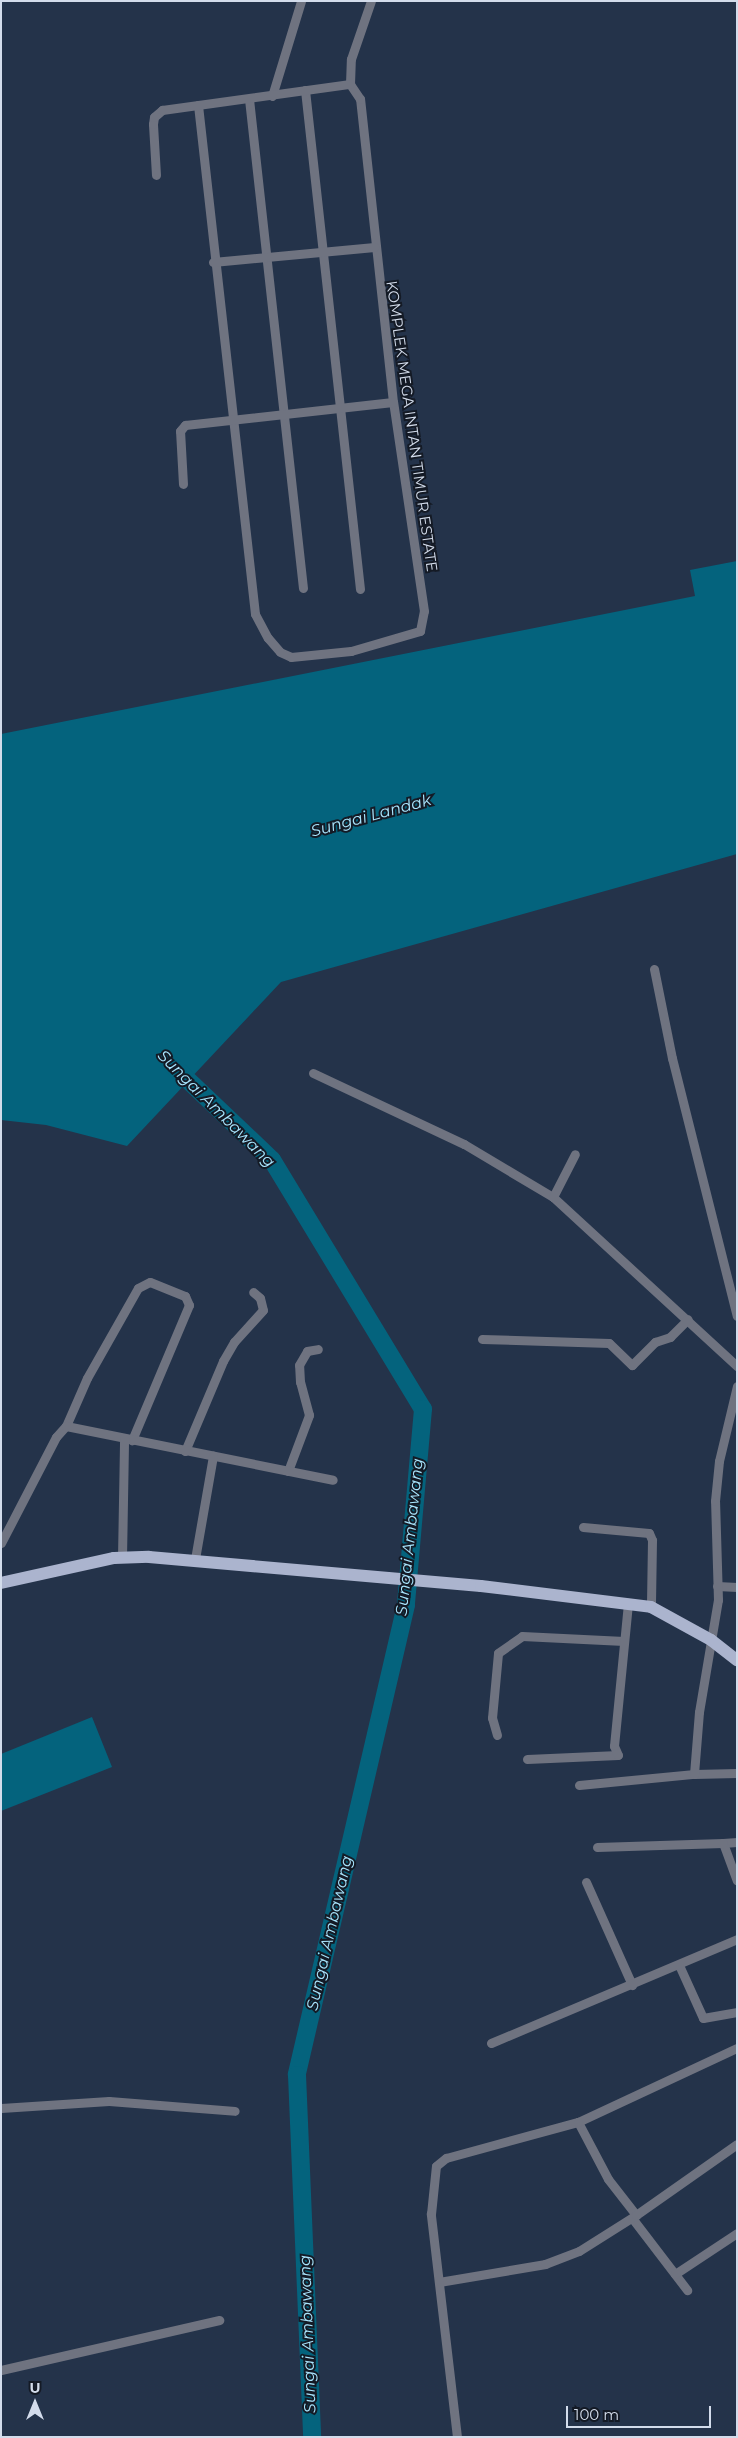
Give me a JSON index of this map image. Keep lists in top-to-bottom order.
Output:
{
  "streets": {
    "street": ["KOMPLEK MEGA INTAN TIMUR ESTATE"]
  },
  "water": ["Sungai Landak", "Sungai Ambawang"],
  "scale_bar": "100 m",
  "north": "top"
}
